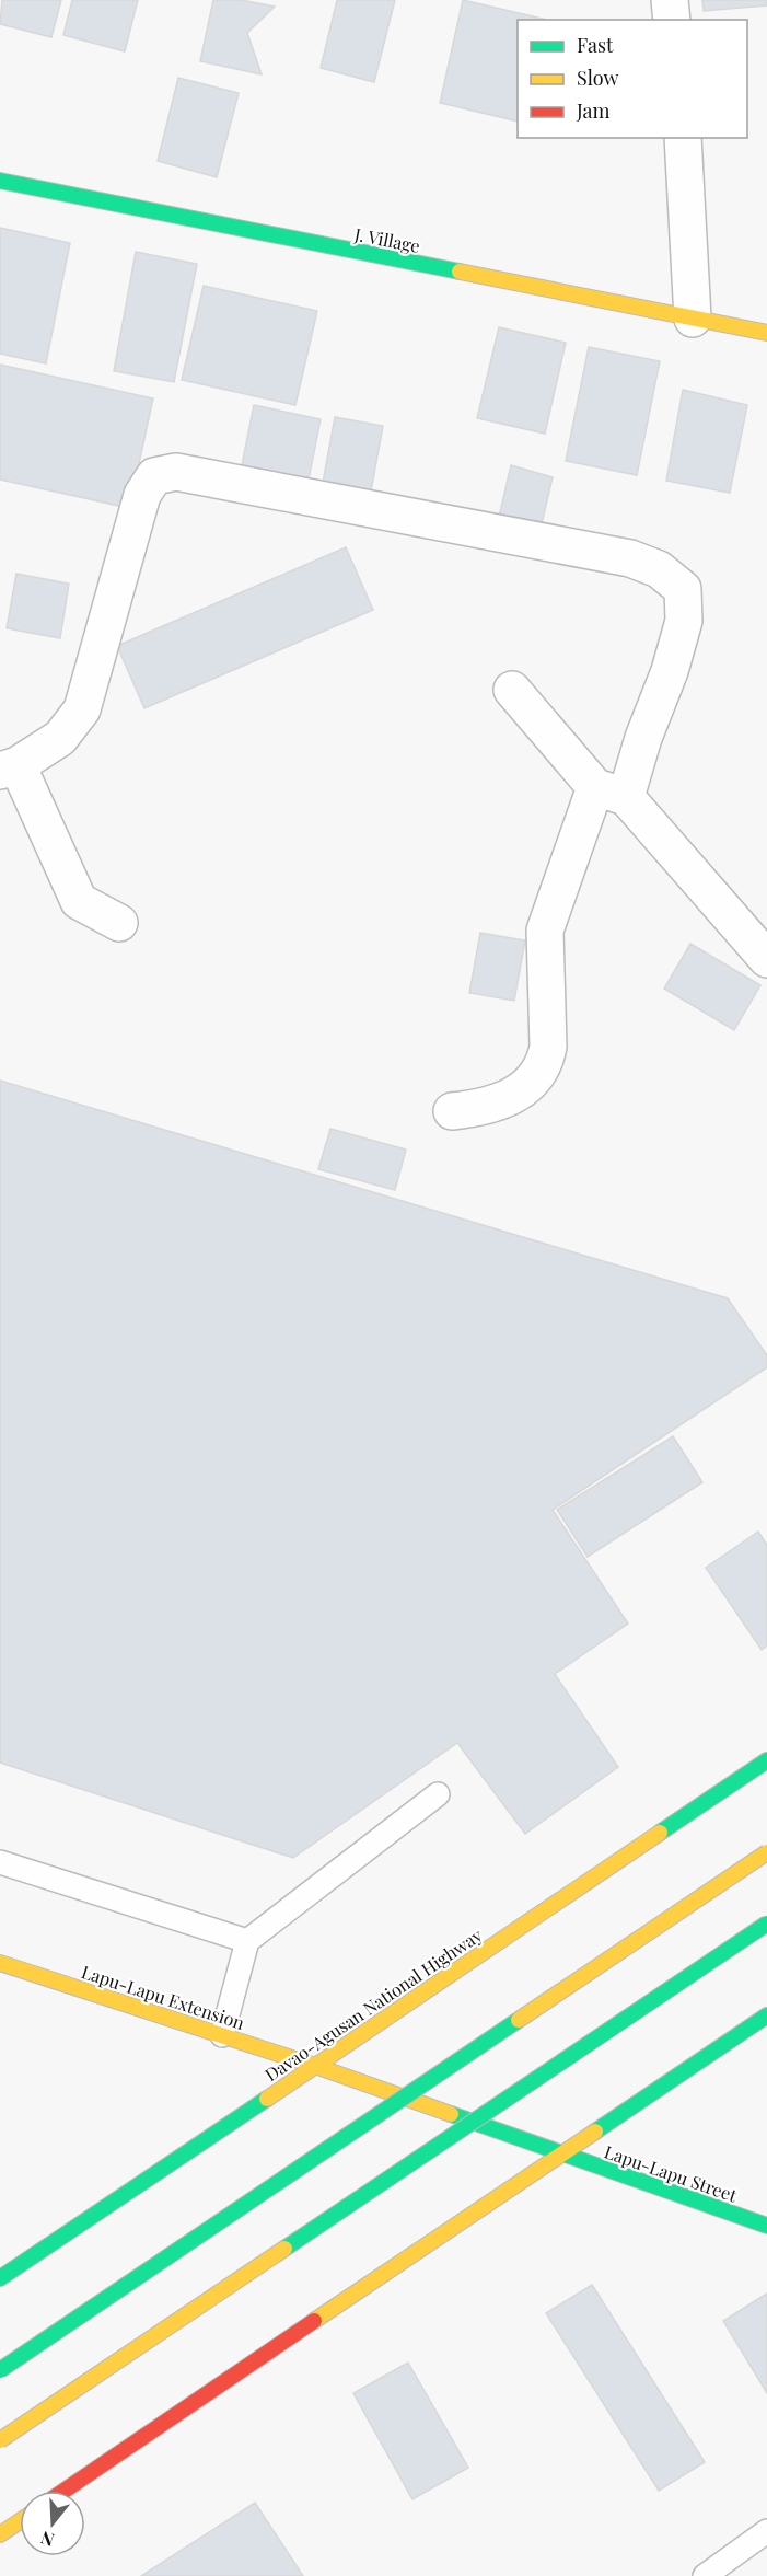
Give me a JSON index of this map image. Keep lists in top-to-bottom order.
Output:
{
  "streets": {
    "main road": [
      "J. Village",
      "Lapu-Lapu Extension",
      "Davao-Agusan National Highway",
      "Lapu-Lapu Street"
    ]
  },
  "crossings": [
    ["Lapu-Lapu Extension", "Davao-Agusan National Highway"],
    ["Lapu-Lapu Extension", "Lapu-Lapu Street"]
  ],
  "legend": ["Fast", "Slow", "Jam"],
  "north": "bottom"
}
